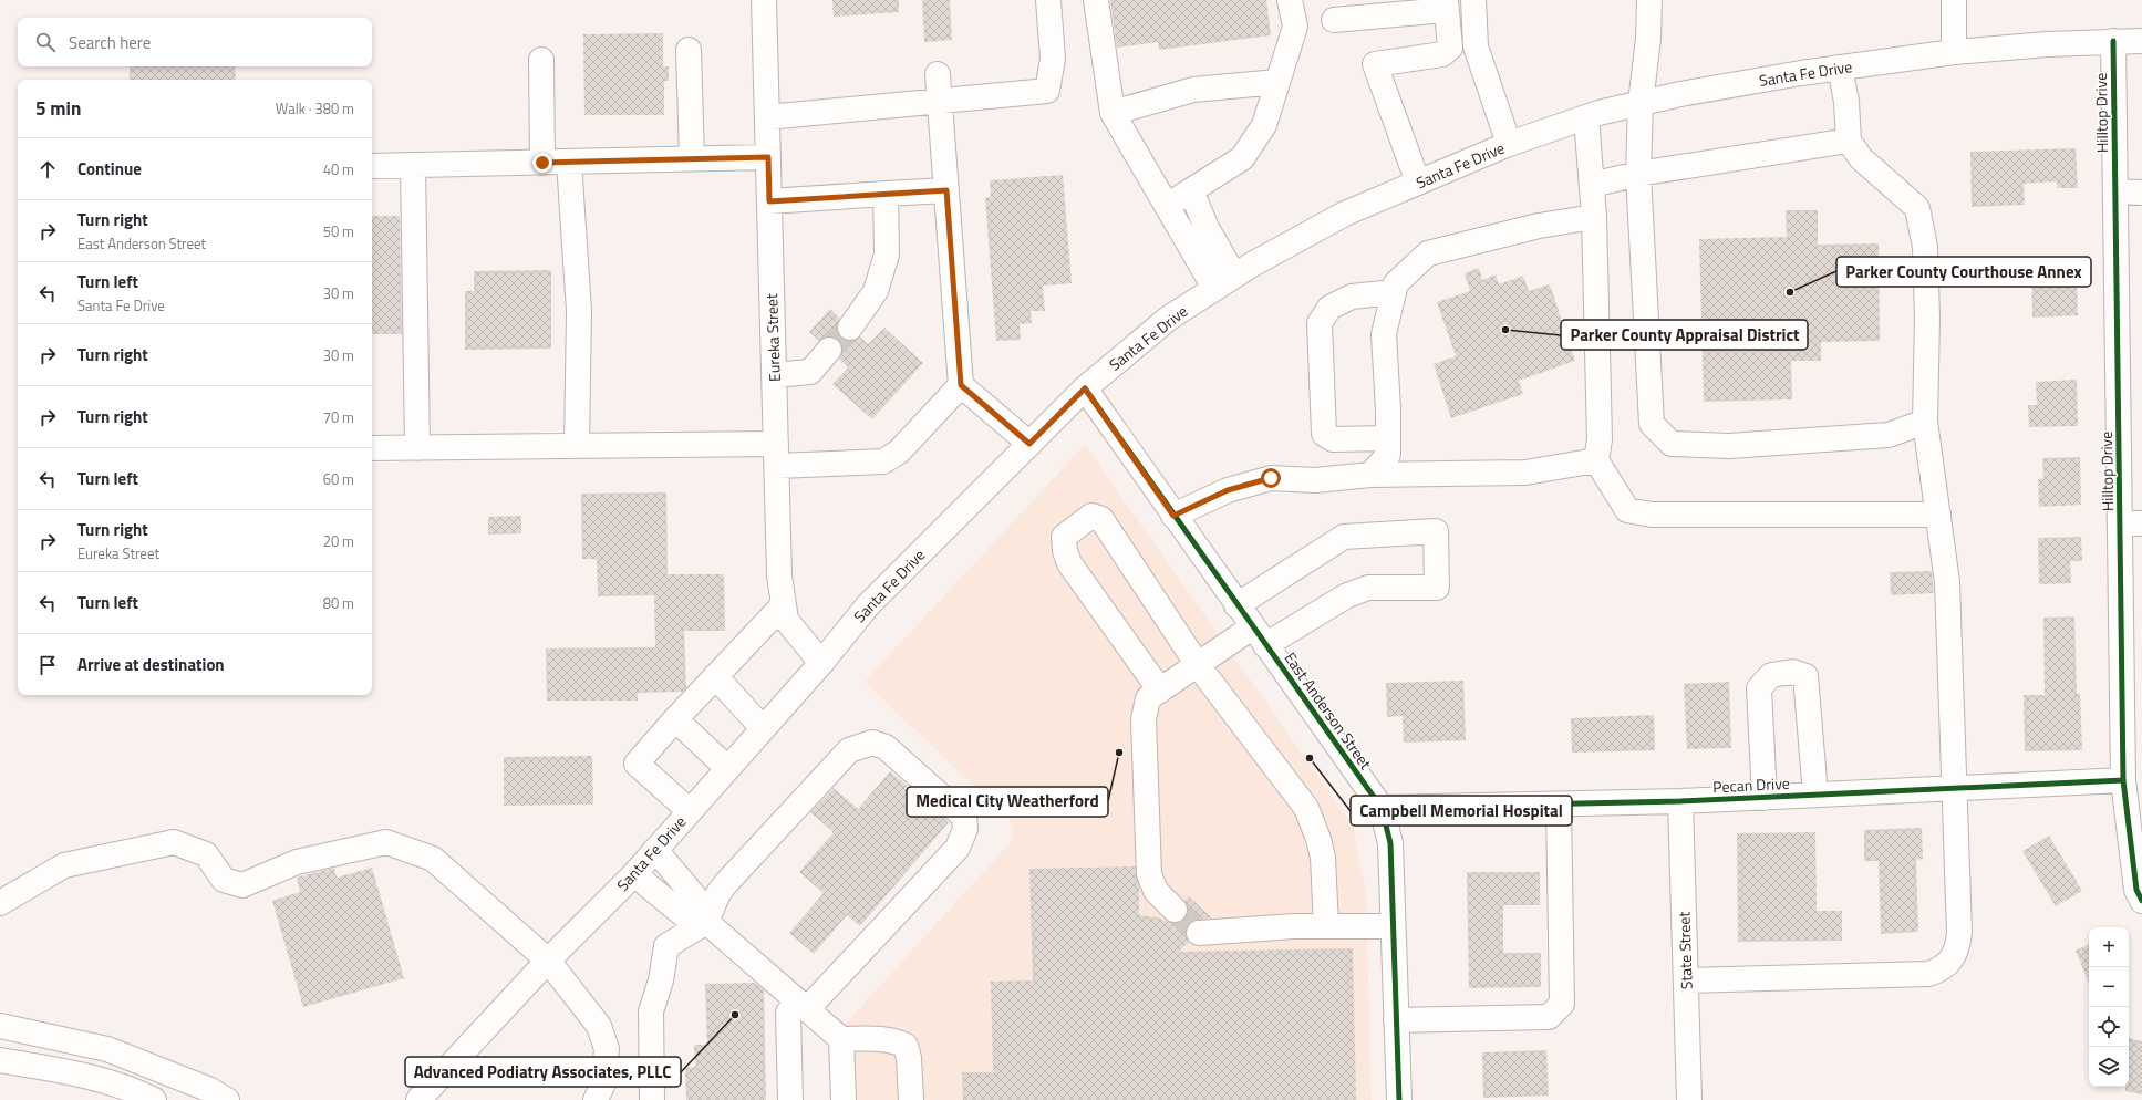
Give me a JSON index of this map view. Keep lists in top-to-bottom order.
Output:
{
  "streets": {
    "street": [
      "Santa Fe Drive",
      "Hilltop Drive",
      "Eureka Street",
      "East Anderson Street",
      "Pecan Drive",
      "State Street"
    ]
  },
  "crossings": [
    ["Santa Fe Drive", "Hilltop Drive"],
    ["Santa Fe Drive", "Eureka Street"],
    ["Santa Fe Drive", "East Anderson Street"],
    ["Hilltop Drive", "Pecan Drive"],
    ["East Anderson Street", "Pecan Drive"],
    ["Pecan Drive", "State Street"]
  ],
  "places": [
    "Parker County Courthouse Annex",
    "Parker County Appraisal District",
    "Medical City Weatherford",
    "Campbell Memorial Hospital",
    "Advanced Podiatry Associates, PLLC"
  ],
  "page": {
    "search": "Search here",
    "heading": ["5 min", "Walk · 380 m"],
    "list": [
      ["Continue", "40 m"],
      ["Turn right", "East Anderson Street", "50 m"],
      ["Turn left", "Santa Fe Drive", "30 m"],
      ["Turn right", "30 m"],
      ["Turn right", "70 m"],
      ["Turn left", "60 m"],
      ["Turn right", "Eureka Street", "20 m"],
      ["Turn left", "80 m"],
      "Arrive at destination"
    ],
    "map_buttons": ["+", "−"]
  }
}
